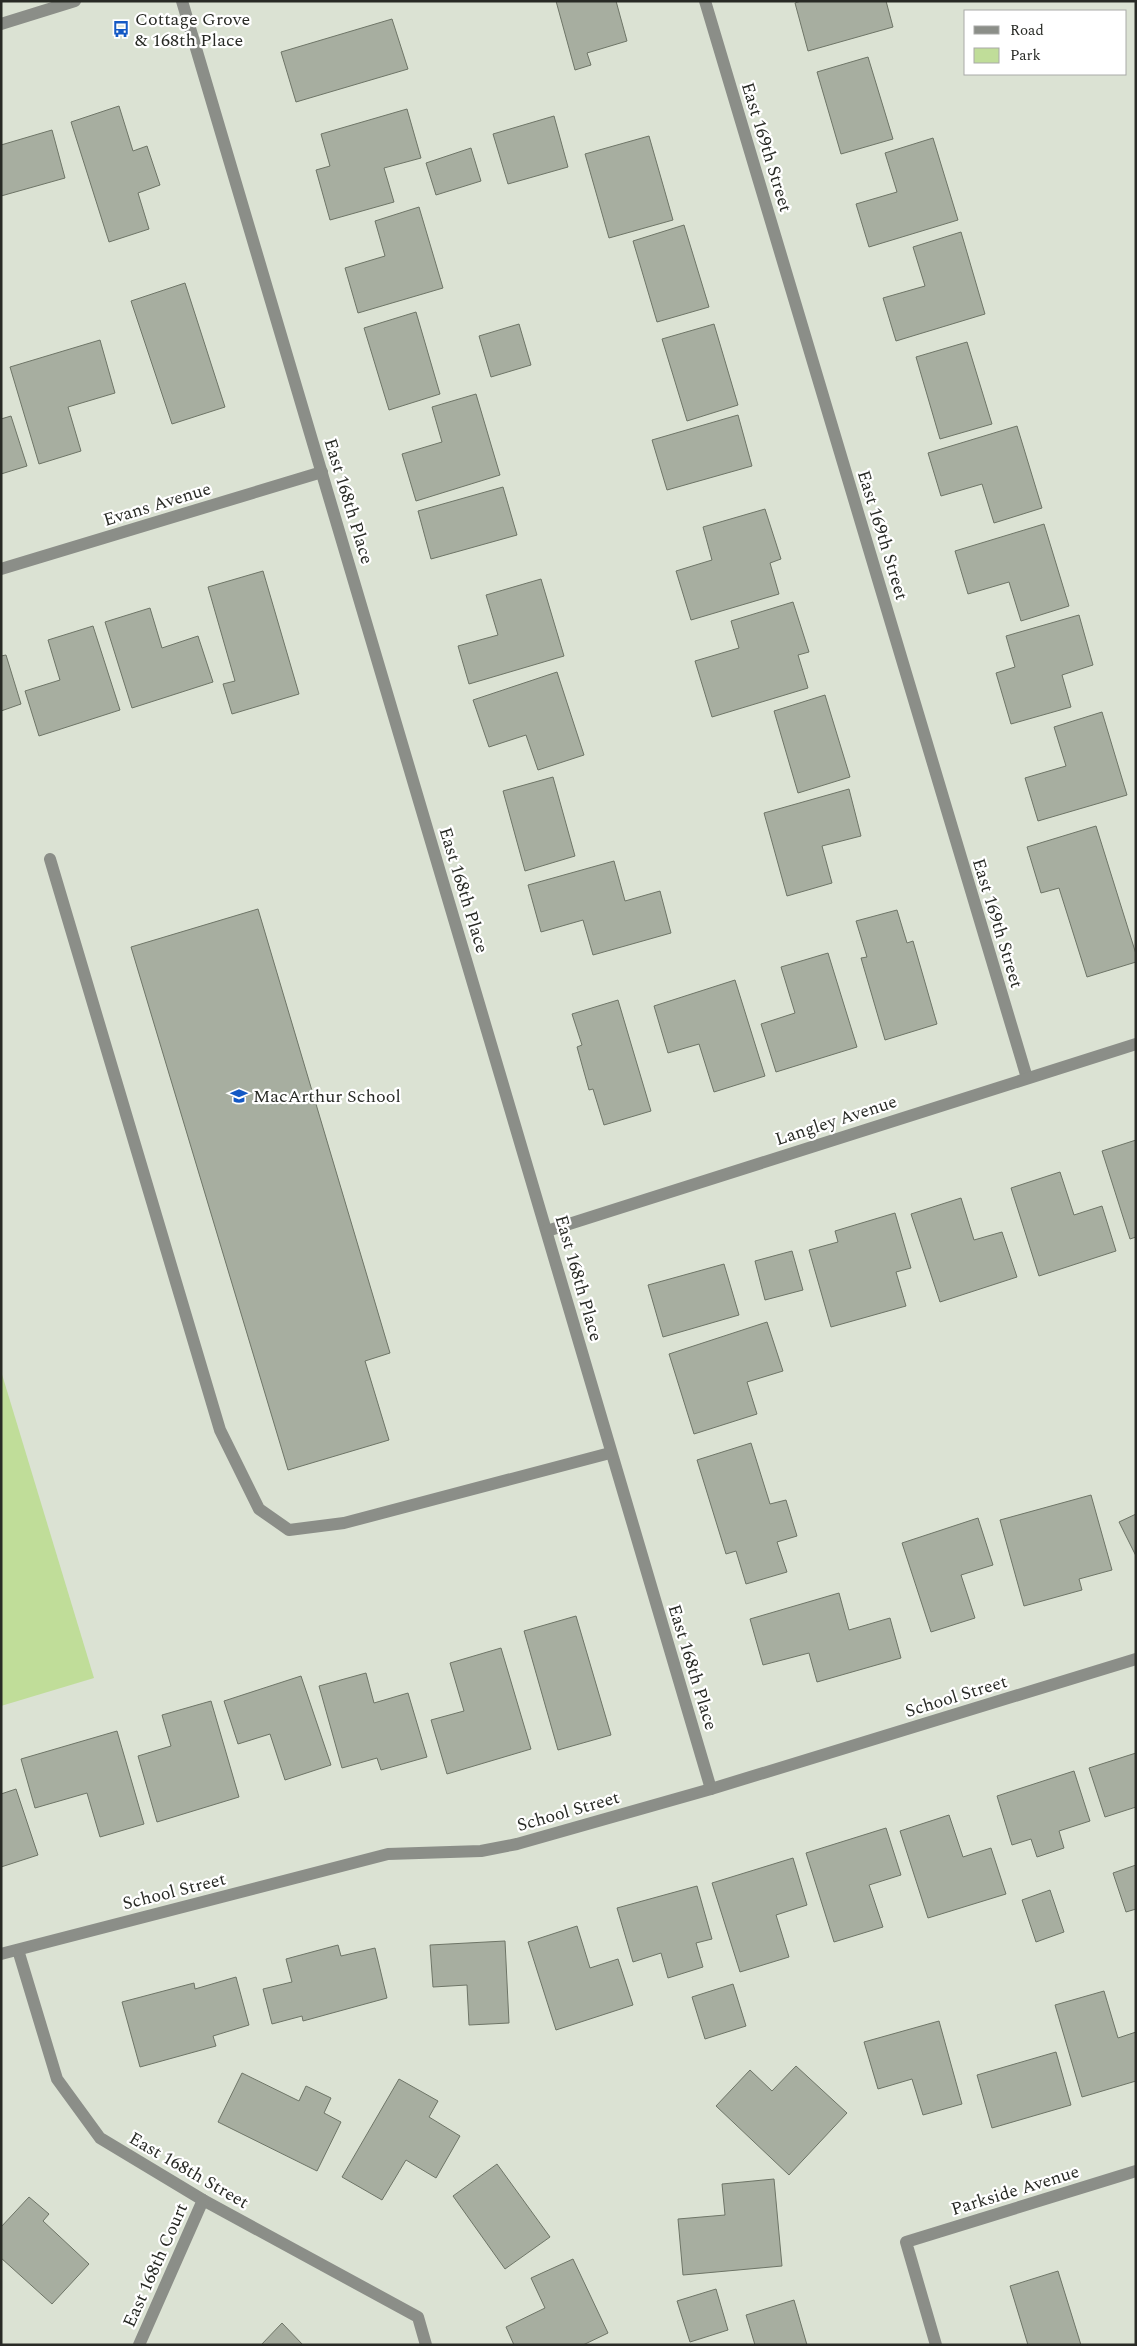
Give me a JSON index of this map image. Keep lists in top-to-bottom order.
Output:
{
  "streets": {
    "street": [
      "East 169th Street",
      "East 168th Place",
      "Evans Avenue",
      "Langley Avenue",
      "School Street",
      "East 168th Street",
      "Parkside Avenue",
      "East 168th Court"
    ]
  },
  "crossings": [
    ["East 169th Street", "Langley Avenue"],
    ["East 168th Place", "Evans Avenue"],
    ["East 168th Place", "Langley Avenue"],
    ["East 168th Place", "School Street"],
    ["School Street", "East 168th Street"],
    ["East 168th Street", "East 168th Court"]
  ],
  "places": {
    "bus stop": ["Cottage Grove & 168th Place"],
    "school or university": ["MacArthur School"]
  },
  "legend": ["Road", "Park"]
}
